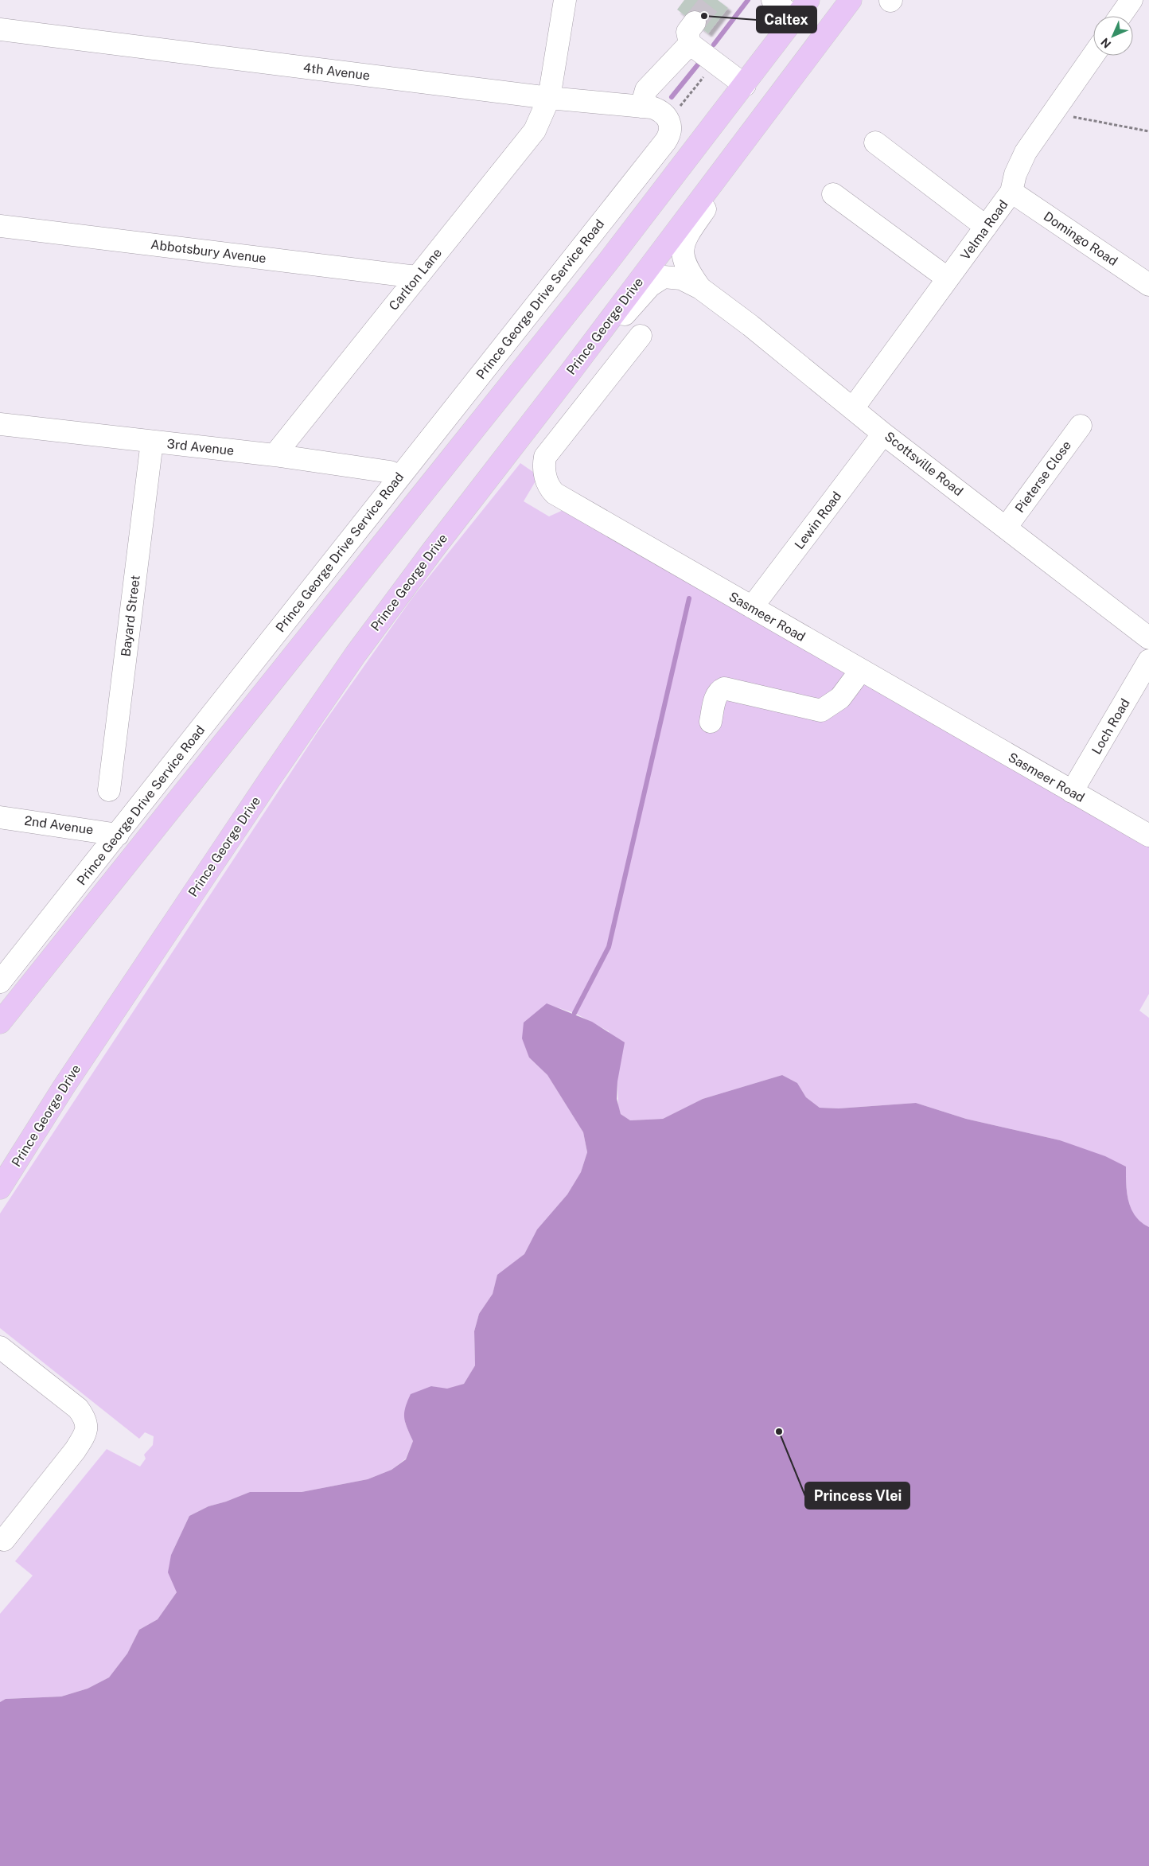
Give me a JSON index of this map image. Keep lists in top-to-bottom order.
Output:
{
  "streets": {
    "main road": ["Prince George Drive"],
    "street": [
      "4th Avenue",
      "Velma Road",
      "Domingo Road",
      "Abbotsbury Avenue",
      "Carlton Lane",
      "Prince George Drive Service Road",
      "3rd Avenue",
      "Scottsville Road",
      "Pieterse Close",
      "Lewin Road",
      "Bayard Street",
      "Sasmeer Road",
      "Loch Road",
      "2nd Avenue"
    ]
  },
  "crossings": [
    ["4th Avenue", "Carlton Lane"],
    ["4th Avenue", "Prince George Drive Service Road"],
    ["Velma Road", "Domingo Road"],
    ["Velma Road", "Scottsville Road"],
    ["Abbotsbury Avenue", "Carlton Lane"],
    ["Carlton Lane", "3rd Avenue"],
    ["Prince George Drive Service Road", "3rd Avenue"],
    ["Prince George Drive Service Road", "2nd Avenue"],
    ["Prince George Drive", "Scottsville Road"],
    ["3rd Avenue", "Bayard Street"],
    ["Scottsville Road", "Pieterse Close"],
    ["Scottsville Road", "Lewin Road"],
    ["Lewin Road", "Sasmeer Road"],
    ["Sasmeer Road", "Loch Road"]
  ],
  "places": ["Caltex", "Princess Vlei"],
  "north": "bottom left"
}
